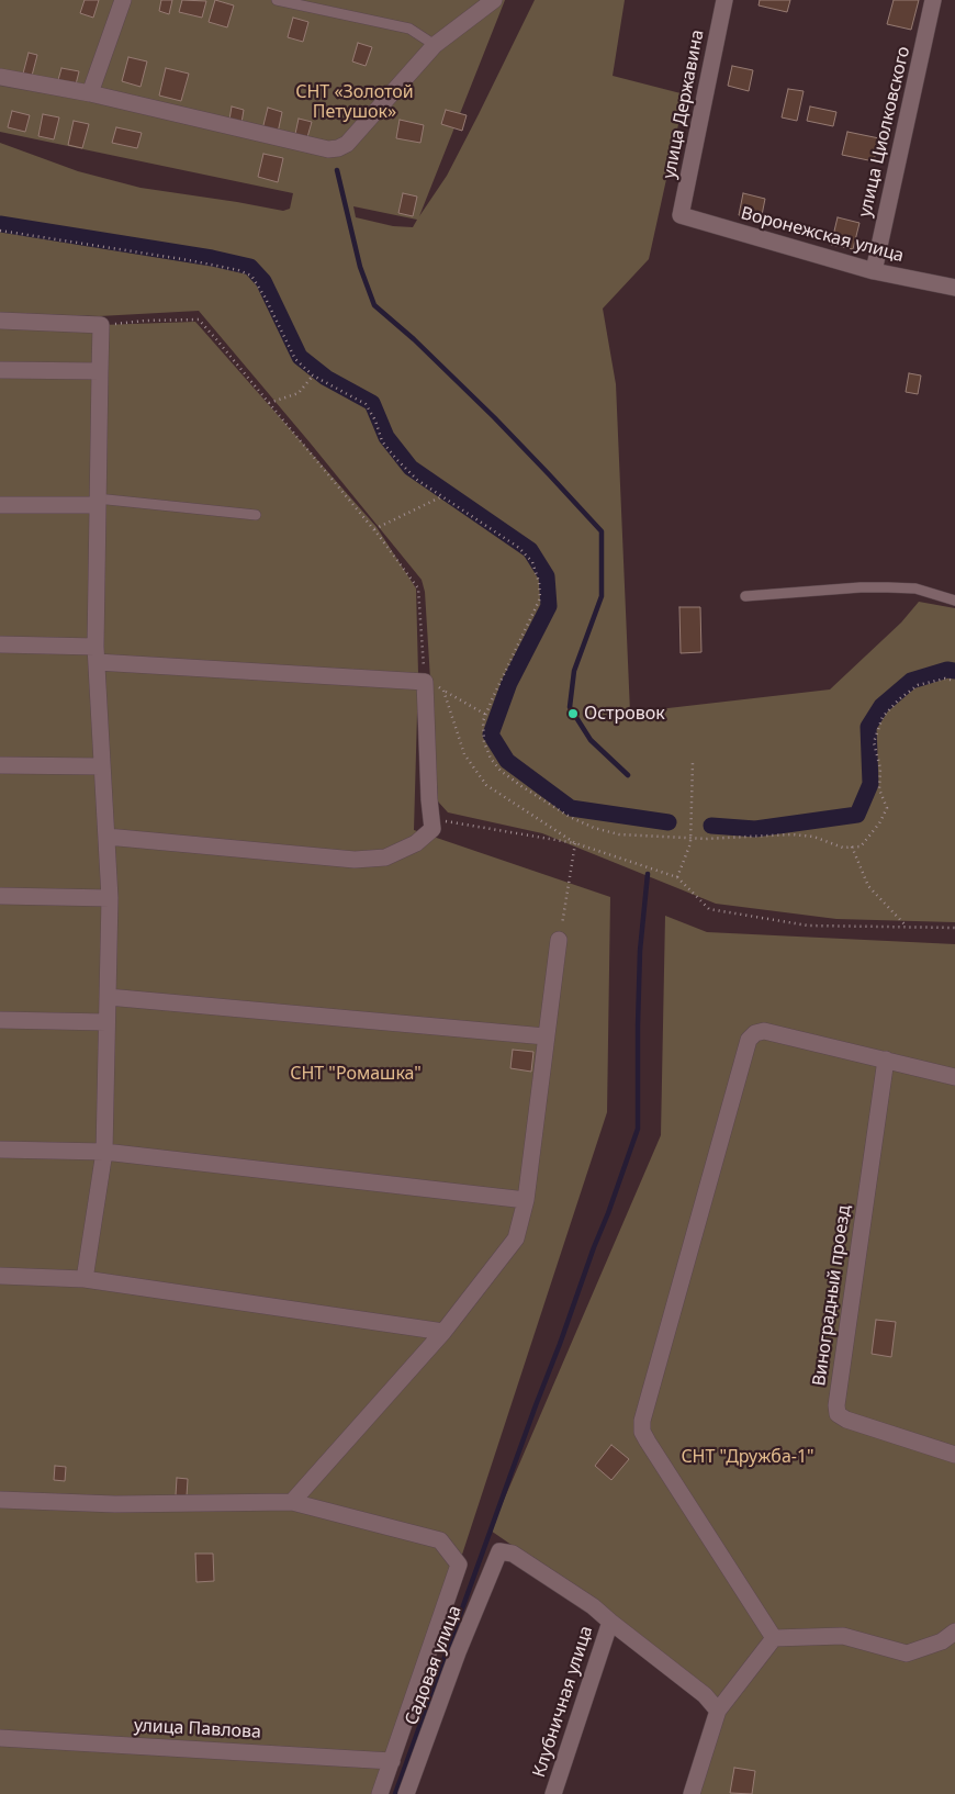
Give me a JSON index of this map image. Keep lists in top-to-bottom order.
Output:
{
  "streets": {
    "street": [
      "улица Державина",
      "улица Циолковского",
      "Воронежская улица",
      "Виноградный проезд",
      "Садовая улица",
      "Клубничная улица",
      "улица Павлова"
    ]
  },
  "crossings": [
    ["улица Державина", "Воронежская улица"],
    ["улица Циолковского", "Воронежская улица"],
    ["Садовая улица", "Клубничная улица"]
  ],
  "parks": ["СНТ «Золотой Петушок»", "СНТ \"Ромашка\"", "СНТ \"Дружба-1\""],
  "places": ["Островок"]
}
